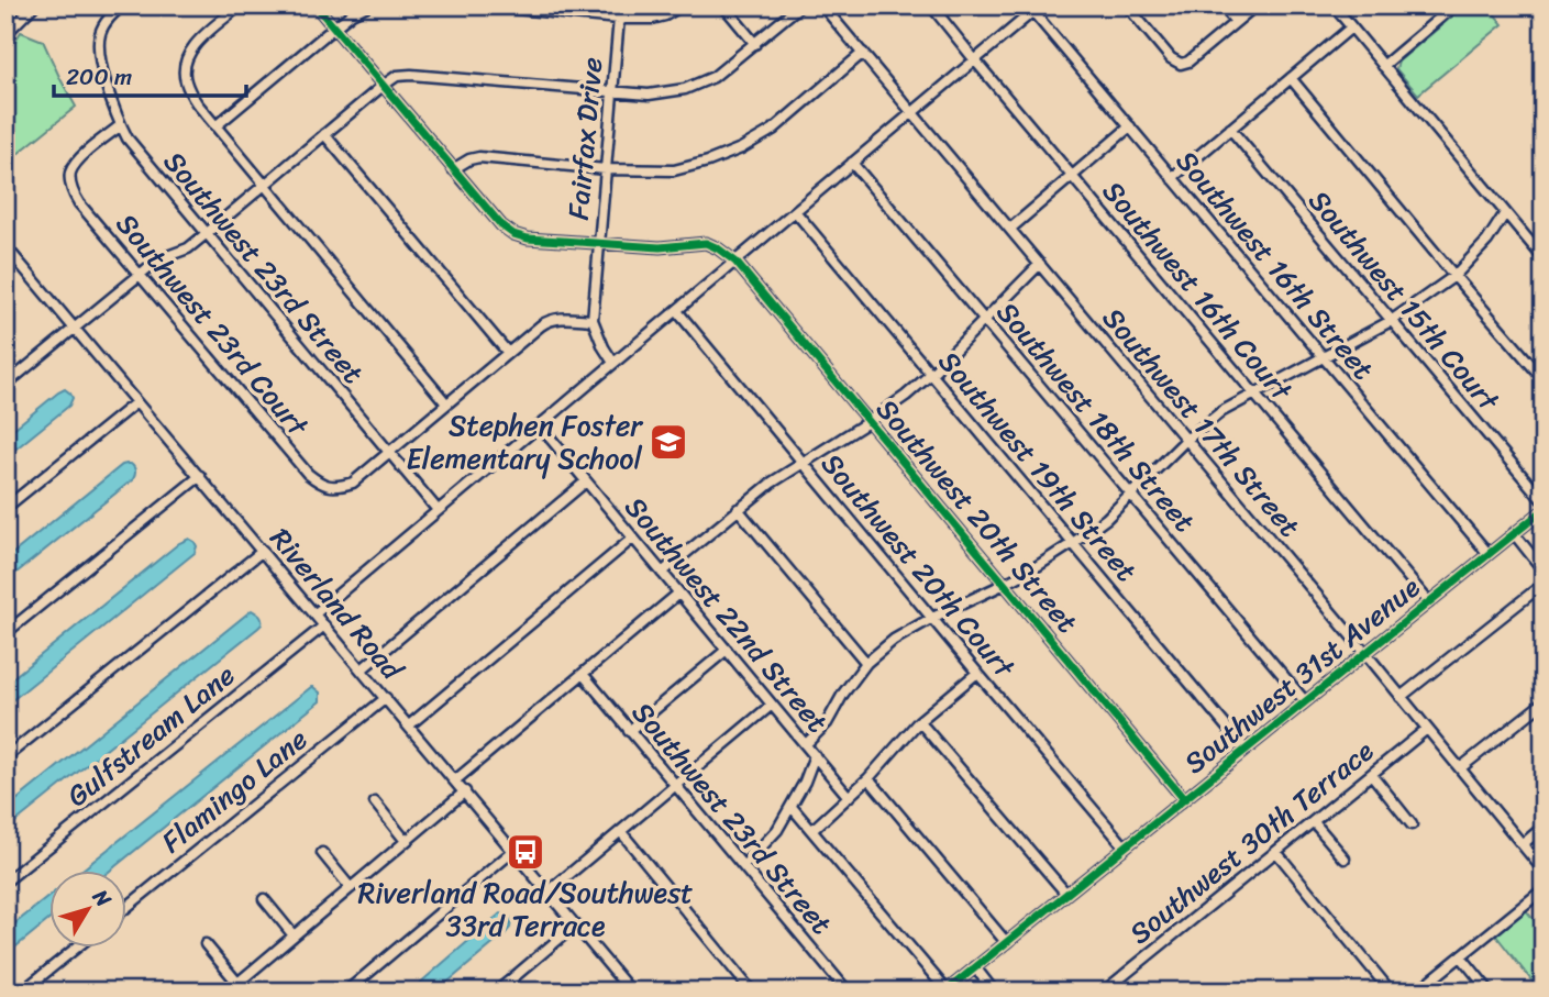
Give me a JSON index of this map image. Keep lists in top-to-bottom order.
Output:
{
  "streets": {
    "street": [
      "Fairfax Drive",
      "Southwest 16th Street",
      "Southwest 23rd Street",
      "Southwest 16th Court",
      "Southwest 15th Court",
      "Southwest 23rd Court",
      "Southwest 18th Street",
      "Southwest 17th Street",
      "Southwest 19th Street",
      "Southwest 20th Street",
      "Southwest 20th Court",
      "Riverland Road",
      "Southwest 22nd Street",
      "Southwest 31st Avenue",
      "Gulfstream Lane",
      "Flamingo Lane",
      "Southwest 30th Terrace"
    ]
  },
  "crossings": [
    ["Southwest 16th Street", "Southwest 31st Avenue"],
    ["Southwest 23rd Street", "Southwest 23rd Court"],
    ["Southwest 16th Court", "Southwest 31st Avenue"],
    ["Southwest 18th Street", "Southwest 31st Avenue"],
    ["Southwest 17th Street", "Southwest 31st Avenue"],
    ["Southwest 17th Street", "Southwest 30th Terrace"],
    ["Southwest 19th Street", "Southwest 31st Avenue"],
    ["Southwest 20th Street", "Southwest 31st Avenue"],
    ["Southwest 20th Court", "Southwest 31st Avenue"],
    ["Riverland Road", "Gulfstream Lane"],
    ["Riverland Road", "Flamingo Lane"]
  ],
  "places": {
    "school or university": ["Stephen Foster Elementary School"],
    "bus stop": ["Riverland Road/Southwest 33rd Terrace"]
  },
  "scale_bar": "200 m",
  "north": "top right"
}
